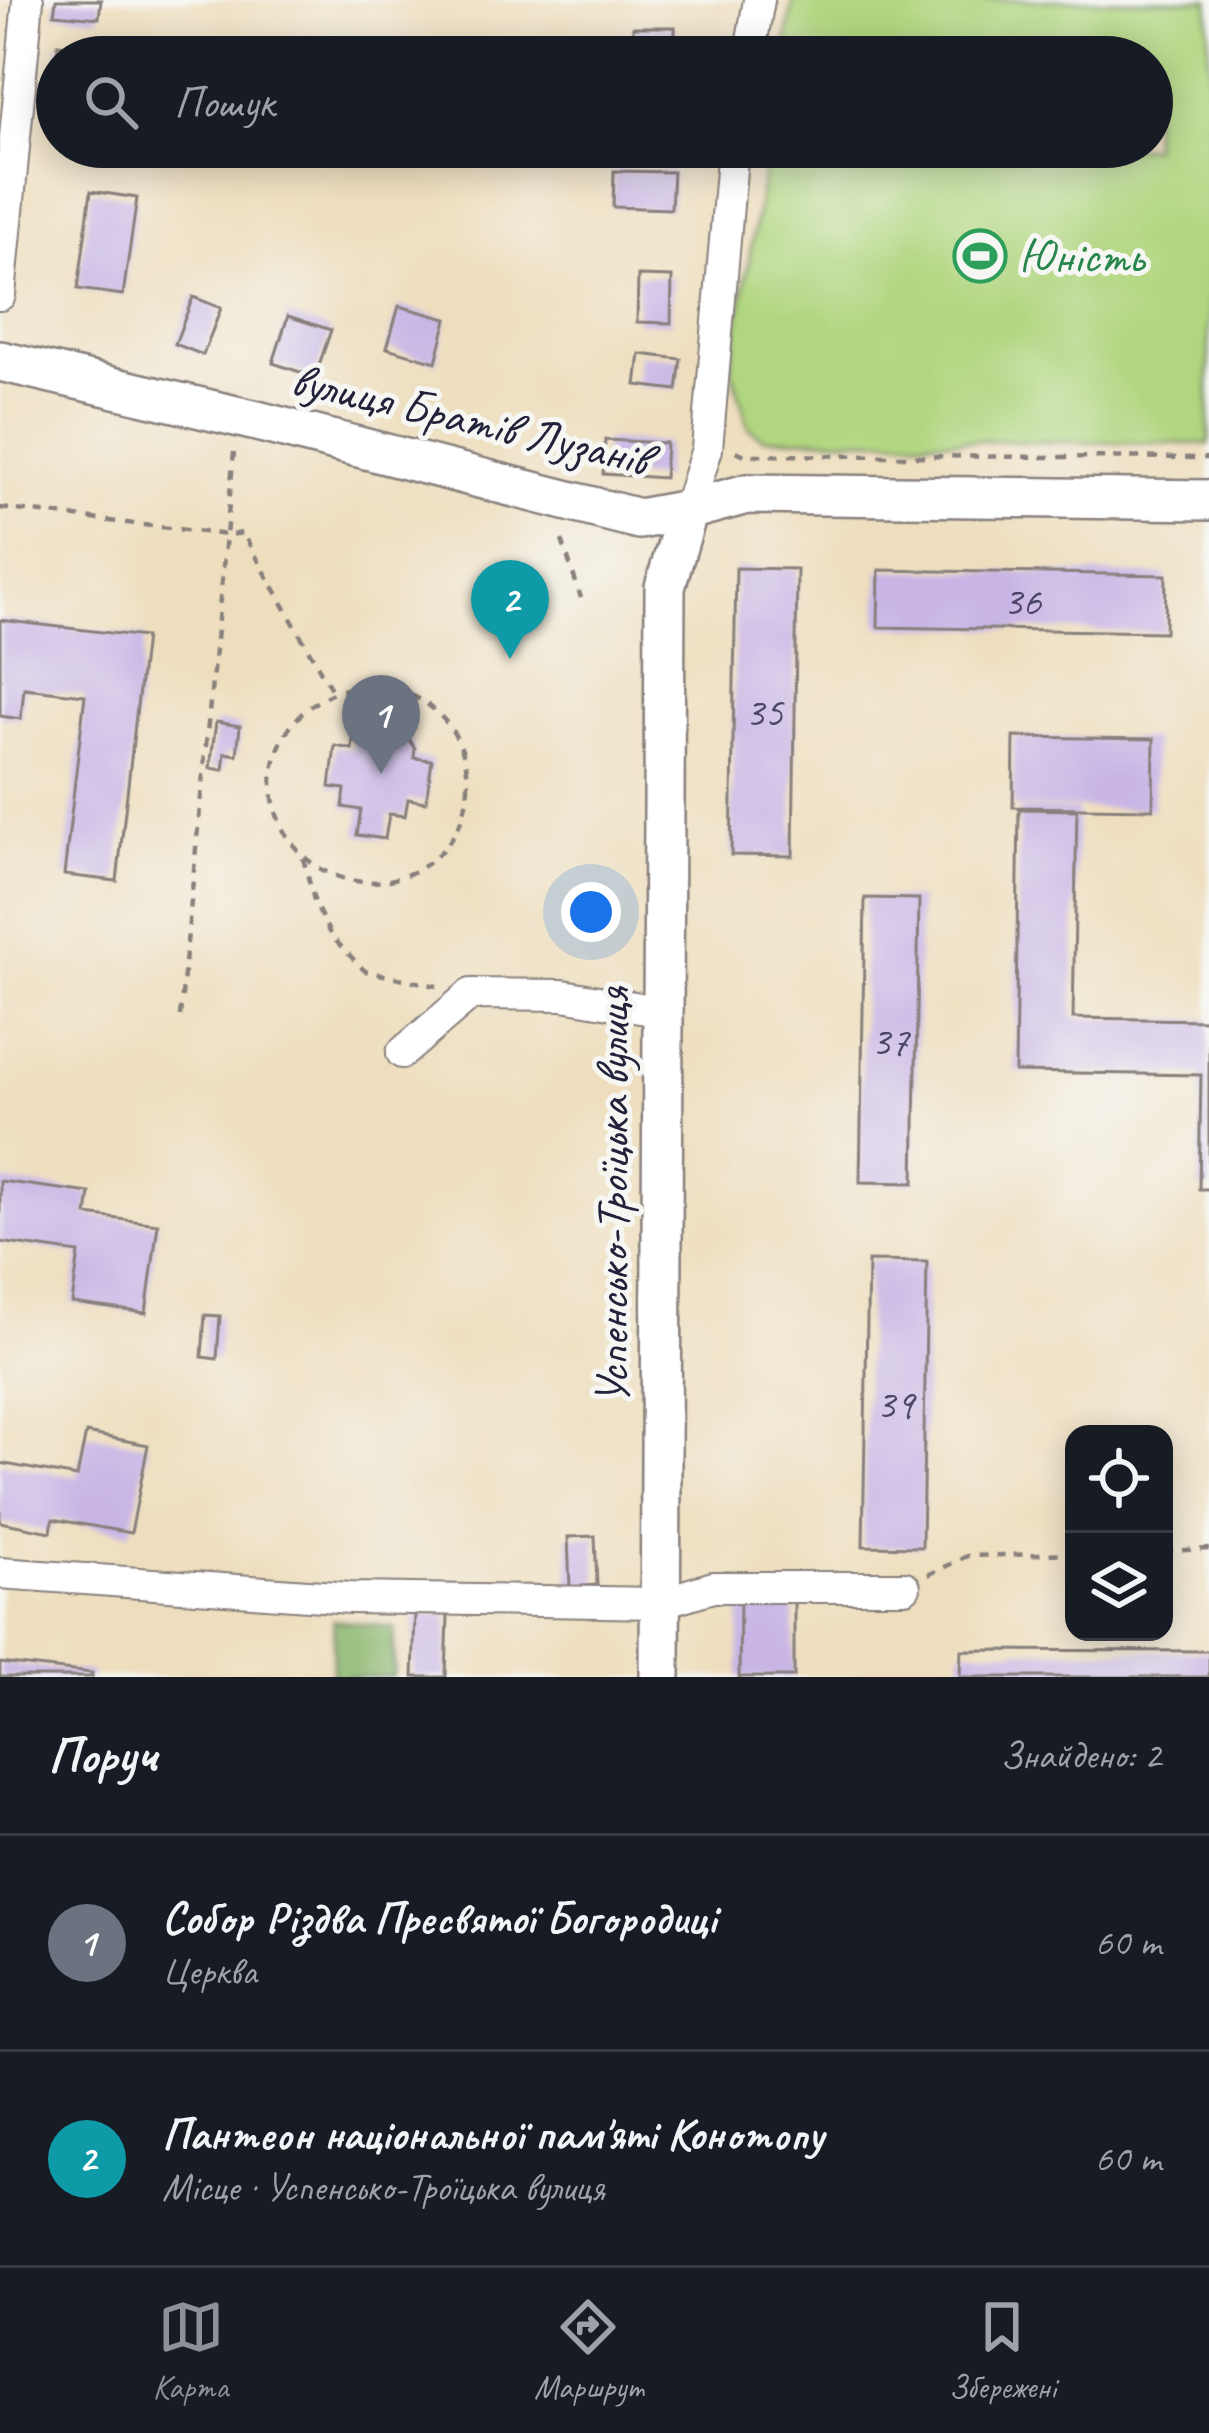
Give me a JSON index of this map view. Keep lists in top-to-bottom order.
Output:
{
  "streets": {
    "main road": ["вулиця Братів Лузанів", "Успенсько-Троїцька вулиця"]
  },
  "crossings": [
    ["вулиця Братів Лузанів", "Успенсько-Троїцька вулиця"]
  ],
  "places": {
    "sports": ["Юність"]
  },
  "house_numbers": [
    "36",
    "35",
    "37",
    "39"
  ],
  "page": {
    "search": "Пошук",
    "pins": ["2", "1"],
    "heading": ["Поруч", "Знайдено: 2"],
    "list": [
      {
        "mark": "1",
        "name": "Собор Різдва Пресвятої Богородиці",
        "note": "Церква",
        "value": "60 m"
      },
      {
        "mark": "2",
        "name": "Пантеон національної пам'яті Конотопу",
        "note": "Місце · Успенсько-Троїцька вулиця",
        "value": "60 m"
      }
    ],
    "nav": ["Карта", "Маршрут", "Збережені"]
  }
}
